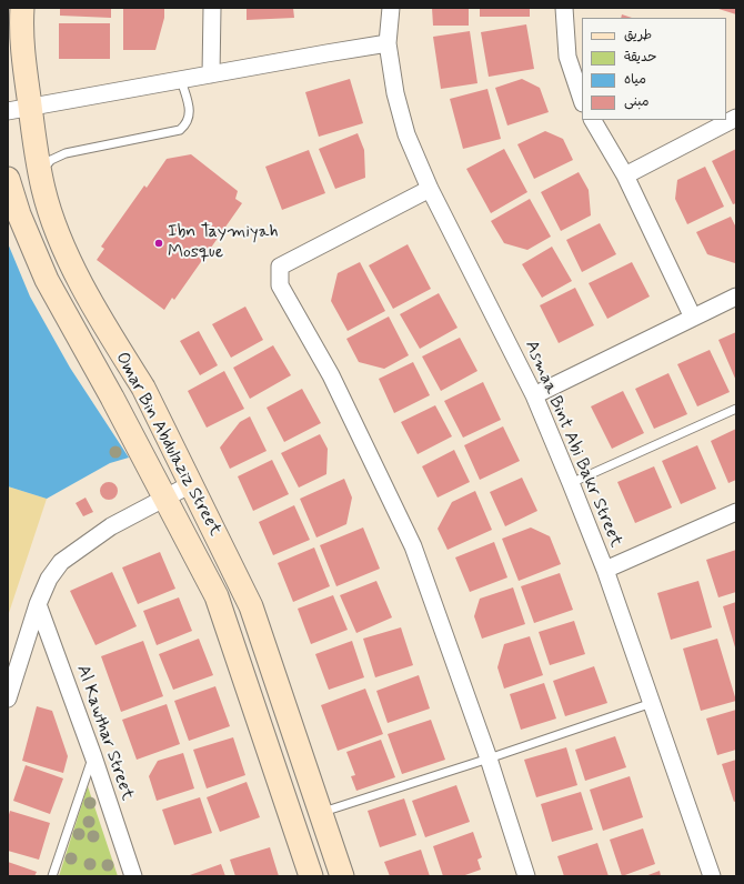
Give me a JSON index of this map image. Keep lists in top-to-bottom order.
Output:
{
  "streets": {
    "street": ["Omar Bin Abdulaziz Street", "Asmaa Bint Abi Bakr Street", "Al Kawthar Street"]
  },
  "places": ["Ibn Taymiyah Mosque"],
  "legend": [
    "طريق",
    "حديقة",
    "مياه",
    "مبنى"
  ]
}
